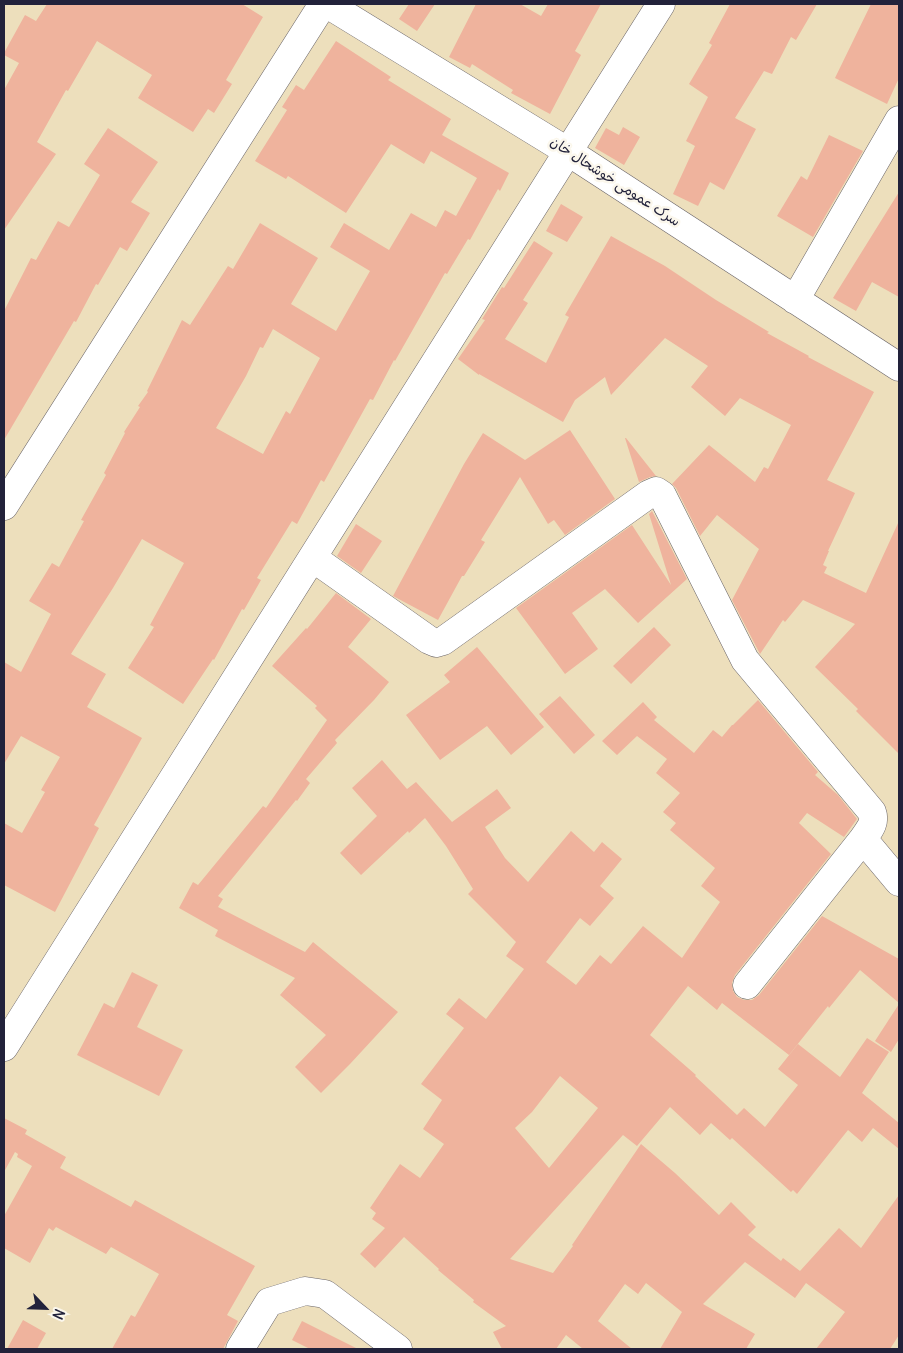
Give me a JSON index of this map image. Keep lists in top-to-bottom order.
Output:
{
  "streets": {
    "street": ["سرک عمومی خوشحال خان"]
  },
  "north": "bottom right"
}
